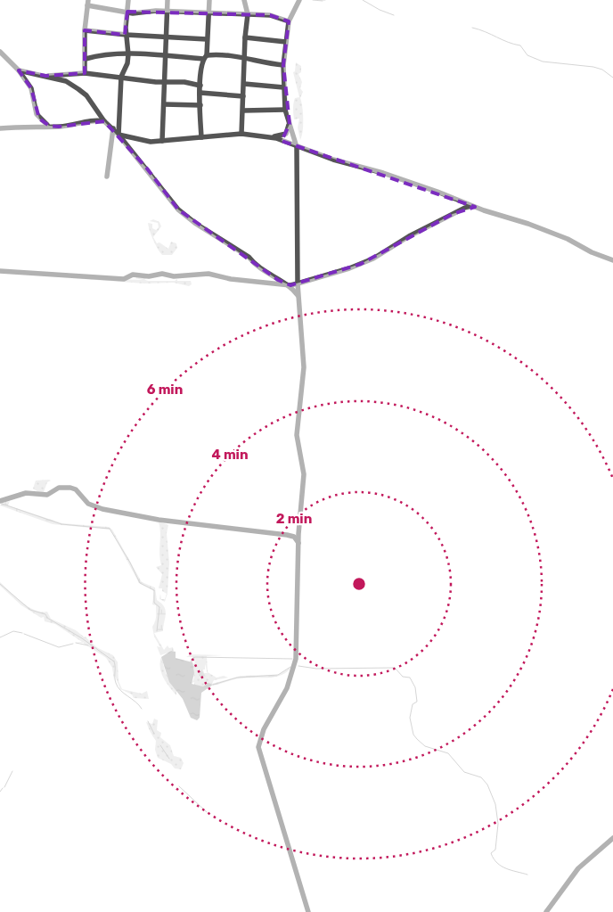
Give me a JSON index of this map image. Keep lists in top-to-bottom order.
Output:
{
  "rings": ["6 min", "4 min", "2 min"]
}
